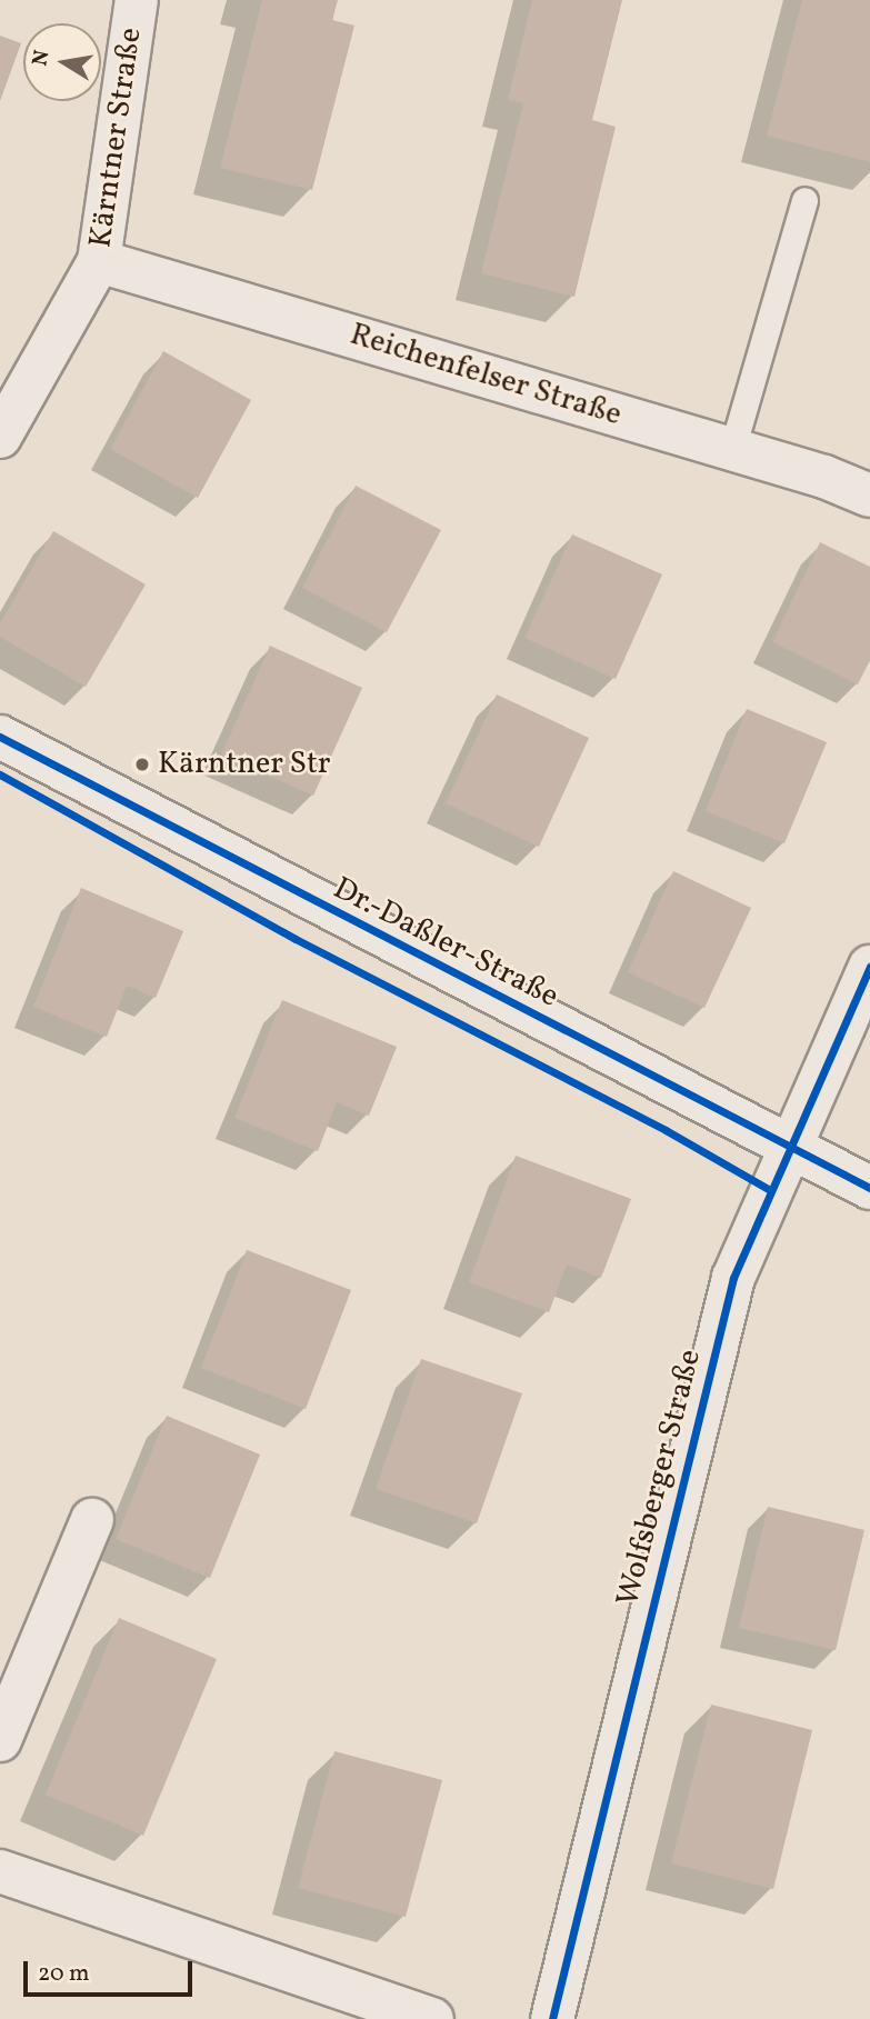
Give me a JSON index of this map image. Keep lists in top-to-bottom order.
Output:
{
  "streets": {
    "street": [
      "Kärntner Straße",
      "Reichenfelser Straße",
      "Dr.-Daßler-Straße",
      "Wolfsberger Straße"
    ]
  },
  "crossings": [
    ["Kärntner Straße", "Reichenfelser Straße"],
    ["Dr.-Daßler-Straße", "Wolfsberger Straße"]
  ],
  "places": ["Kärntner Str"],
  "scale_bar": "20 m",
  "north": "left"
}
